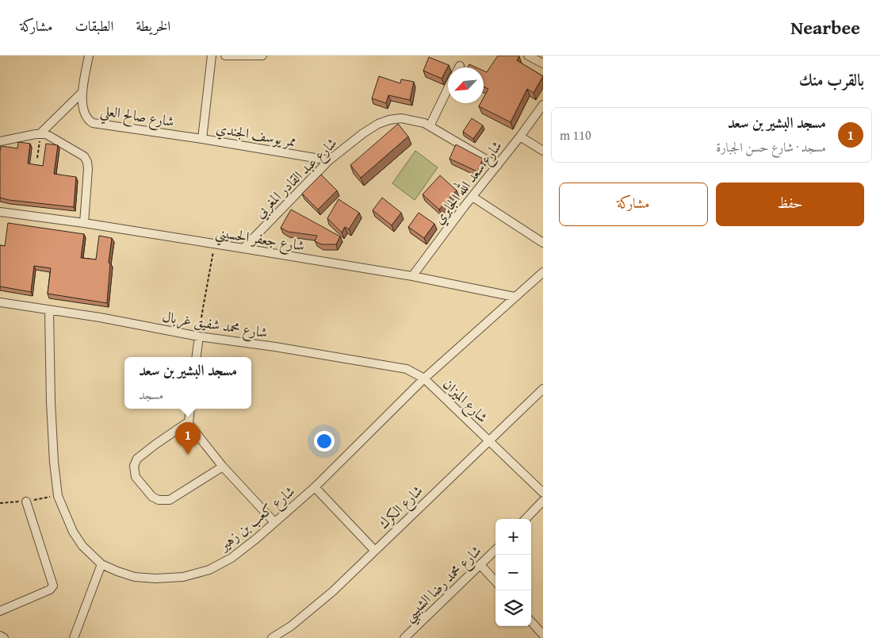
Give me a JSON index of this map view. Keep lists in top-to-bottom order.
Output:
{
  "streets": {
    "street": [
      "شارع صالح العلي",
      "ممر يوسف الجندي",
      "شارع عبد القادر المغربي",
      "شارع سعد الله الجابري",
      "شارع جعفر الحسيني",
      "شارع محمد شفيق غربال",
      "شارع الميزان",
      "شارع الكرك",
      "شارع كعب بن زهير",
      "شارع محمد رضا الشبيبي"
    ]
  },
  "crossings": [
    ["شارع صالح العلي", "ممر يوسف الجندي"],
    ["ممر يوسف الجندي", "شارع عبد القادر المغربي"],
    ["شارع عبد القادر المغربي", "شارع سعد الله الجابري"],
    ["شارع عبد القادر المغربي", "شارع جعفر الحسيني"],
    ["شارع سعد الله الجابري", "شارع جعفر الحسيني"],
    ["شارع جعفر الحسيني", "شارع كعب بن زهير"],
    ["شارع محمد شفيق غربال", "شارع الميزان"],
    ["شارع محمد شفيق غربال", "شارع كعب بن زهير"],
    ["شارع الميزان", "شارع الكرك"],
    ["شارع الميزان", "شارع كعب بن زهير"]
  ],
  "north": "bottom left",
  "page": {
    "header": "Nearbee",
    "nav": ["الخريطة", "الطبقات", "مشاركة"],
    "heading": "بالقرب منك",
    "list": [
      {
        "mark": "1",
        "name": "مسجد البشير بن سعد",
        "note": "مسجد · شارع حسن الجبارة",
        "value": "110 m"
      }
    ],
    "buttons": ["حفظ", "مشاركة"],
    "popup": ["مسجد البشير بن سعد", "مسجد"],
    "pins": "1",
    "map_buttons": ["+", "−"]
  }
}
